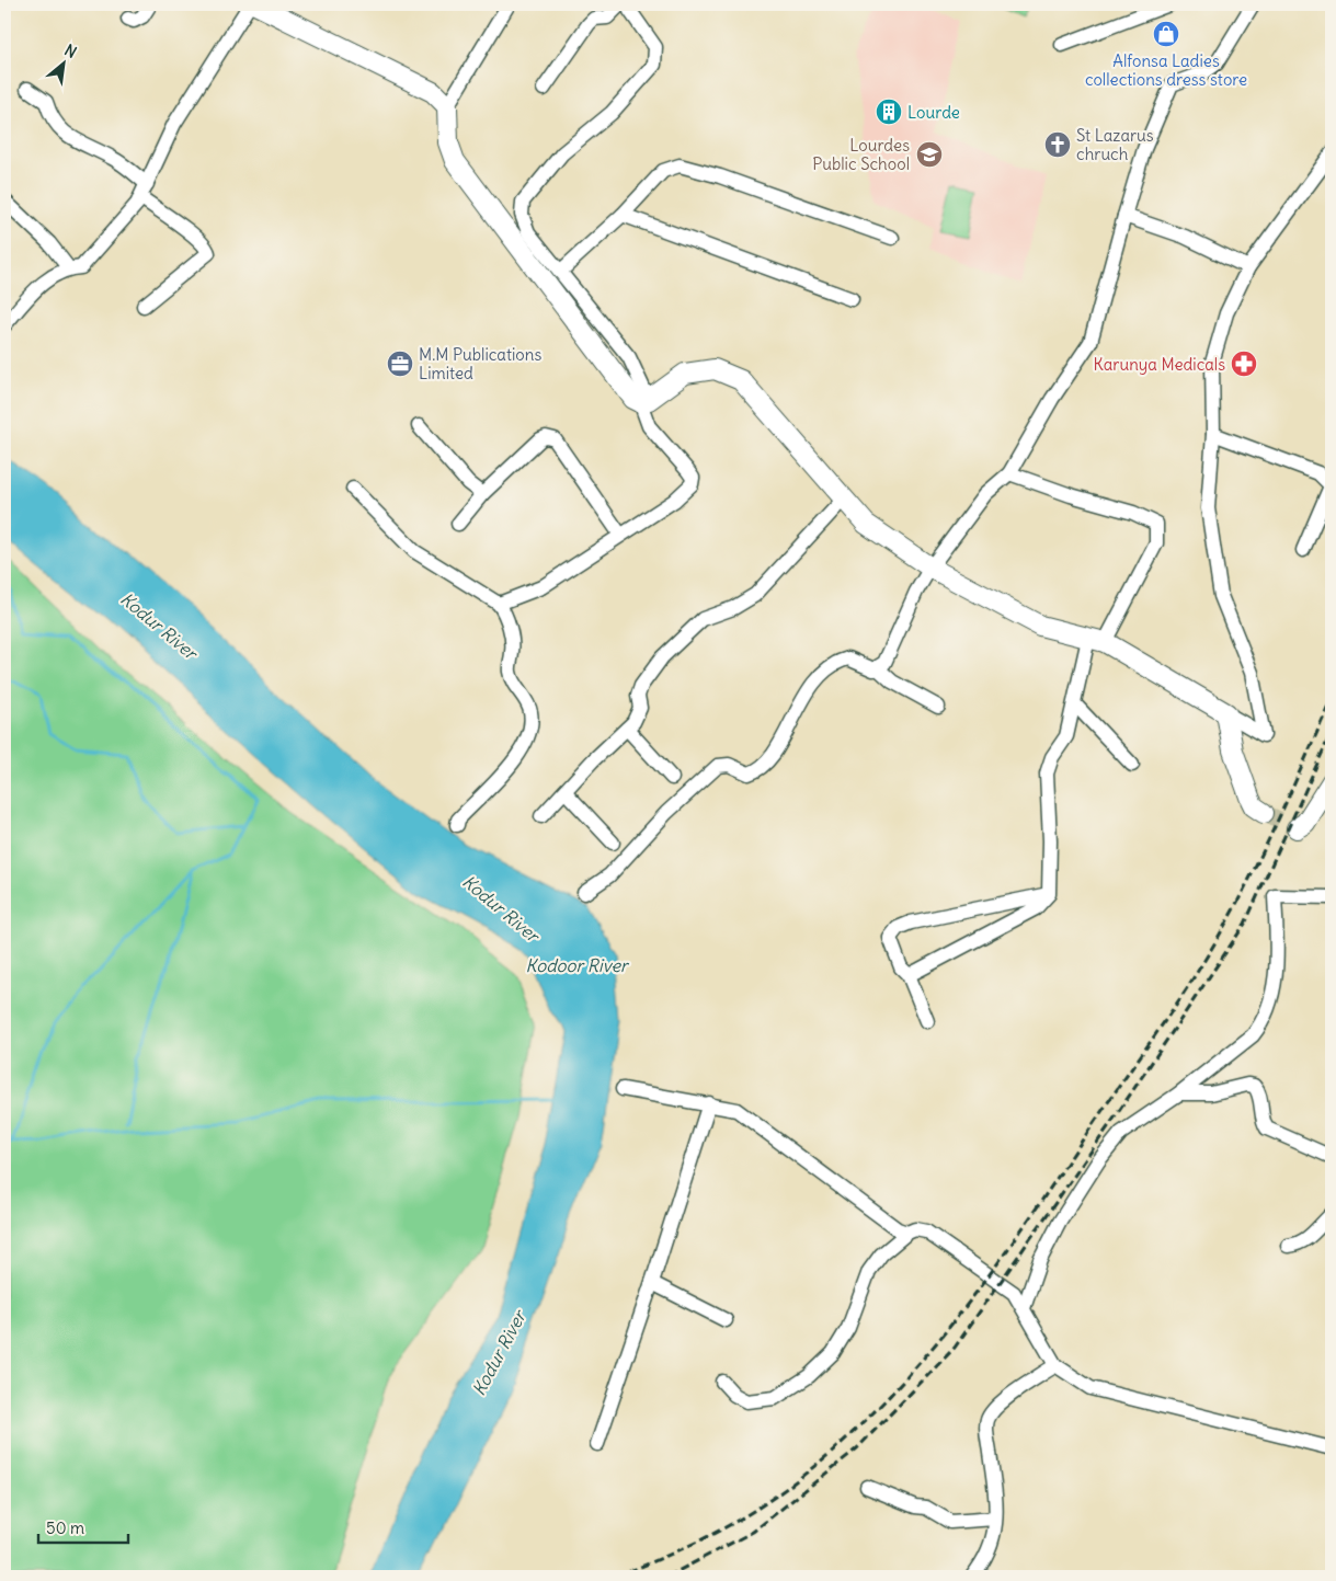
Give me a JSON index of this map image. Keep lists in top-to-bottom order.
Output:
{
  "water": ["Kodur River", "Kodoor River"],
  "places": {
    "shop": ["Alfonsa Ladies collections dress store"],
    "building": ["Lourde"],
    "church": ["St Lazarus chruch"],
    "school or university": ["Lourdes Public School"],
    "office": ["M.M Publications Limited"],
    "pharmacy": ["Karunya Medicals"]
  },
  "scale_bar": "50 m",
  "north": "top right"
}
